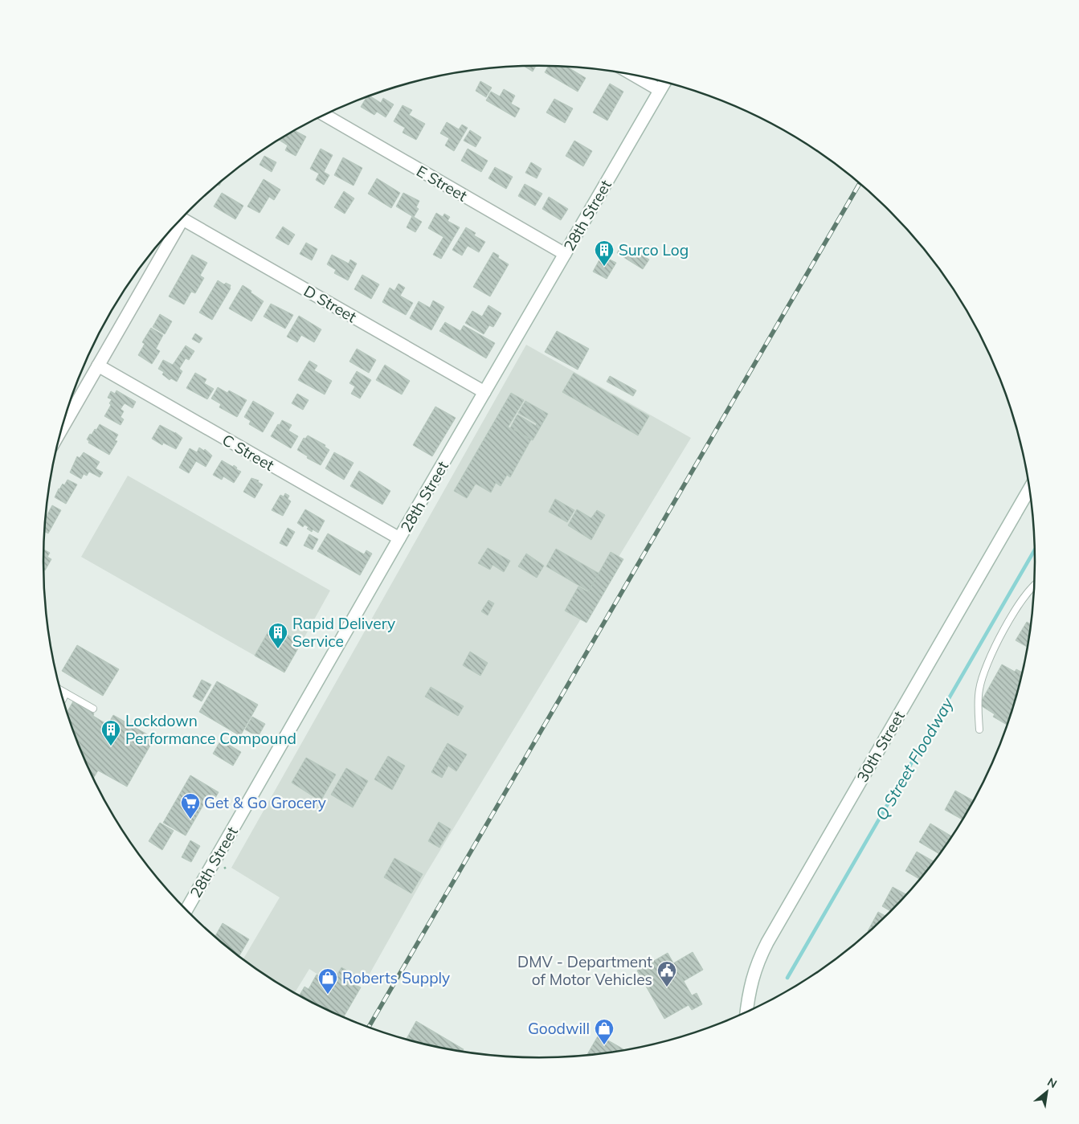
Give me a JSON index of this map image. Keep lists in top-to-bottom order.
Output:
{
  "streets": {
    "street": [
      "E Street",
      "28th Street",
      "D Street",
      "C Street",
      "30th Street"
    ]
  },
  "crossings": [
    ["E Street", "28th Street"],
    ["28th Street", "D Street"],
    ["28th Street", "C Street"]
  ],
  "water": ["Q Street Floodway"],
  "places": {
    "building": ["Surco Log", "Rapid Delivery Service", "Lockdown Performance Compound"],
    "supermarket": ["Get & Go Grocery"],
    "public building": ["DMV - Department of Motor Vehicles"],
    "shop": ["Roberts Supply", "Goodwill"]
  },
  "north": "top right"
}
